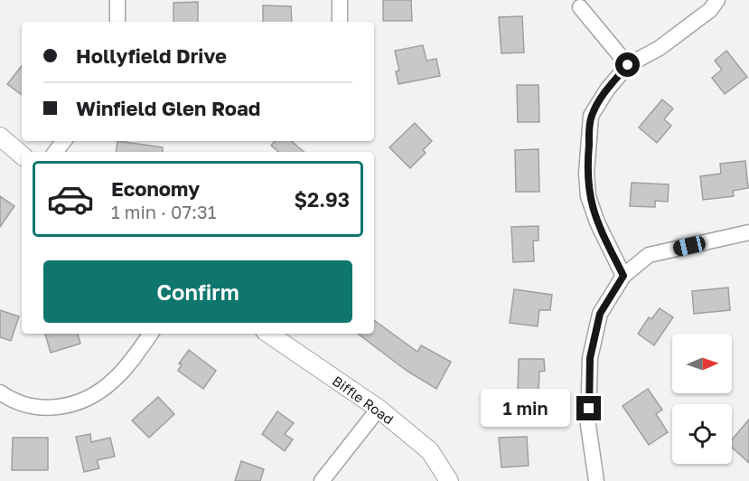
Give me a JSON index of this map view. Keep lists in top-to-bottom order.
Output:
{
  "streets": {
    "street": ["Biffle Road"]
  },
  "north": "right",
  "page": {
    "banner": ["Hollyfield Drive", "Winfield Glen Road"],
    "list": [
      {
        "name": "Economy",
        "note": "1 min · 07:31",
        "value": "$2.93"
      }
    ],
    "buttons": "Confirm",
    "bubble": "1 min"
  }
}
